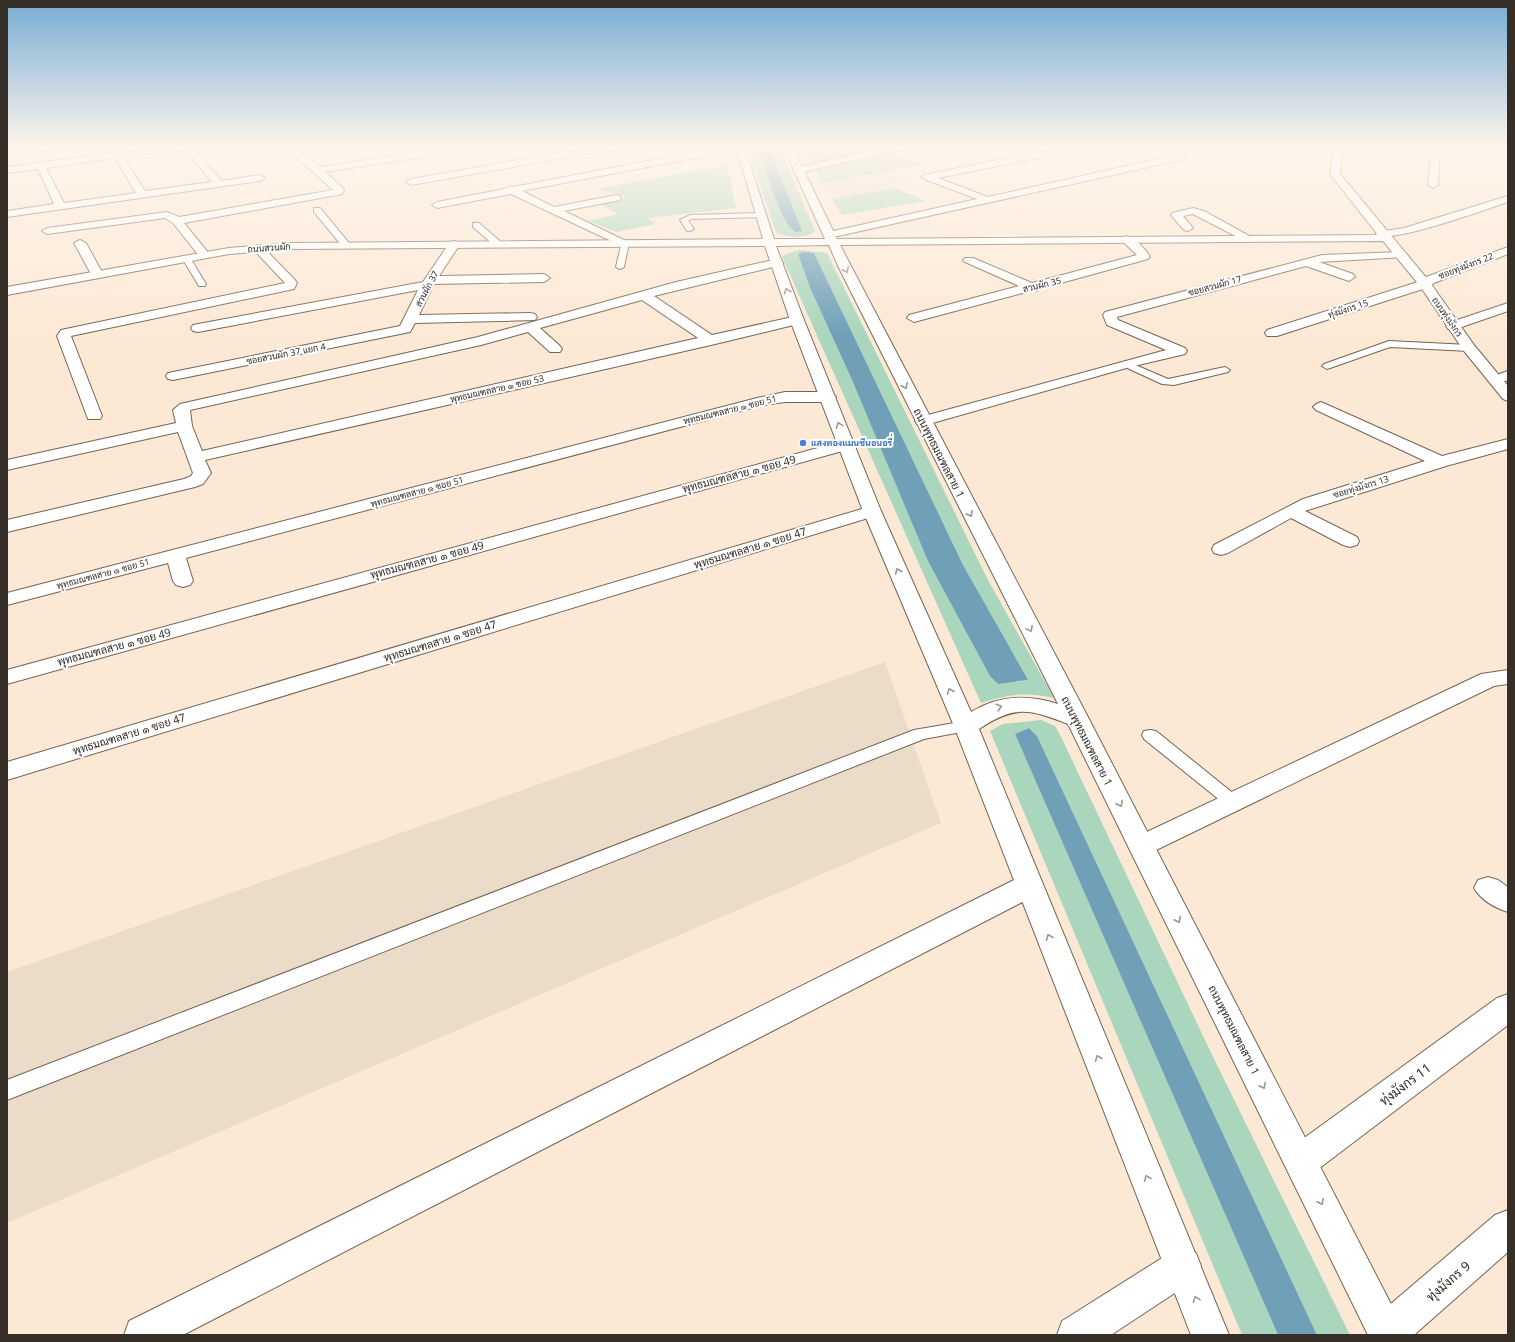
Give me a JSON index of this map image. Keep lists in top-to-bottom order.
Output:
{
  "streets": {
    "street": [
      "ถนนสวนผัก",
      "ซอยทุ่งมังกร 22",
      "สวนผัก 35",
      "ซอยสวนผัก 17",
      "สวนผัก 37",
      "ทุ่งมังกร 15",
      "ถนนทุ่งมังกร",
      "ซอยสวนผัก 37 แยก 4",
      "พุทธมณฑลสาย ๑ ซอย 53",
      "พุทธมณฑลสาย ๑ ซอย 51",
      "ถนนพุทธมณฑลสาย 1",
      "พุทธมณฑลสาย ๑ ซอย 49",
      "ซอยทุ่งมังกร 13",
      "พุทธมณฑลสาย ๑ ซอย 47",
      "ทุ่งมังกร 11",
      "ทุ่งมังกร 9"
    ]
  },
  "crossings": [
    ["ถนนสวนผัก", "สวนผัก 35"],
    ["ถนนสวนผัก", "สวนผัก 37"],
    ["ถนนสวนผัก", "ถนนทุ่งมังกร"],
    ["ถนนสวนผัก", "ถนนพุทธมณฑลสาย 1"],
    ["ซอยทุ่งมังกร 22", "ทุ่งมังกร 15"],
    ["ซอยทุ่งมังกร 22", "ถนนทุ่งมังกร"],
    ["ซอยสวนผัก 17", "ถนนทุ่งมังกร"],
    ["สวนผัก 37", "ซอยสวนผัก 37 แยก 4"],
    ["ทุ่งมังกร 15", "ถนนทุ่งมังกร"],
    ["ถนนพุทธมณฑลสาย 1", "ทุ่งมังกร 11"],
    ["ถนนพุทธมณฑลสาย 1", "ทุ่งมังกร 9"]
  ],
  "places": ["แสงทองแมนชีนอนอรี่"]
}
